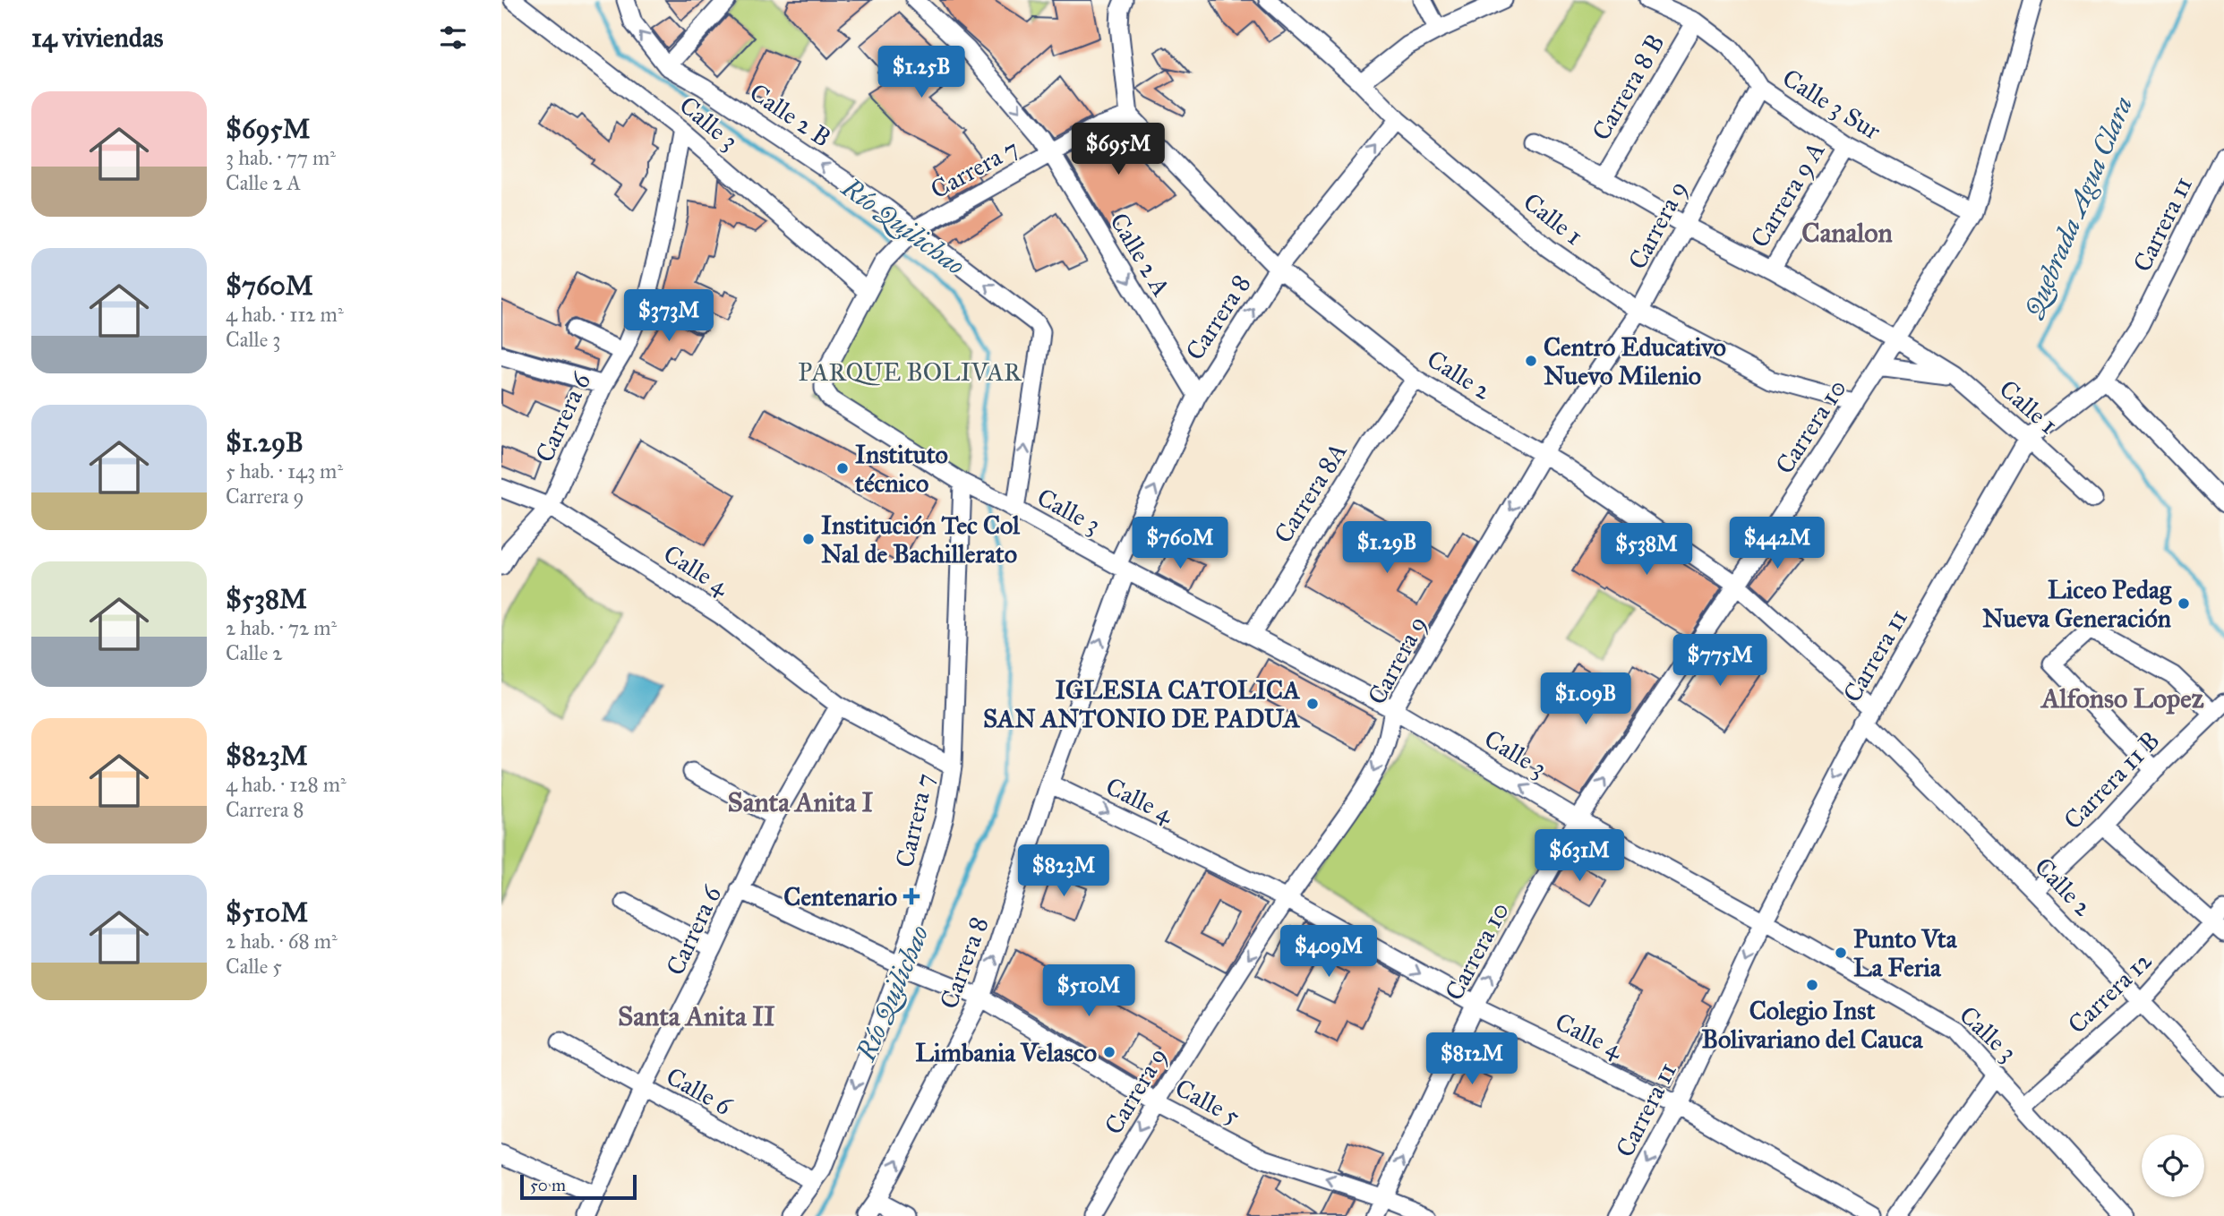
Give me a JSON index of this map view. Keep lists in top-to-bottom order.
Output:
{
  "streets": {
    "street": [
      "Carrera 8 B",
      "Calle 3 Sur",
      "Calle 2 B",
      "Calle 3",
      "Carrera 7",
      "Carrera 9 A",
      "Calle 1",
      "Carrera 11",
      "Carrera 9",
      "Calle 2 A",
      "Carrera 8",
      "Calle 2",
      "Carrera 6",
      "Carrera 10",
      "Carrera 8A",
      "Calle 4",
      "Carrera 11 B",
      "Carrera 12",
      "Calle 6",
      "Calle 5"
    ]
  },
  "crossings": [
    ["Carrera 8 B", "Calle 3 Sur"],
    ["Carrera 8 B", "Calle 1"],
    ["Calle 3 Sur", "Carrera 9 A"],
    ["Calle 3 Sur", "Carrera 9"],
    ["Calle 3 Sur", "Carrera 10"],
    ["Calle 2 B", "Calle 3"],
    ["Calle 2 B", "Carrera 7"],
    ["Calle 3", "Carrera 7"],
    ["Calle 3", "Carrera 11"],
    ["Calle 3", "Carrera 9"],
    ["Calle 3", "Carrera 8"],
    ["Calle 3", "Carrera 6"],
    ["Calle 3", "Carrera 10"],
    ["Calle 3", "Carrera 8A"],
    ["Calle 3", "Carrera 12"],
    ["Carrera 7", "Calle 2 A"],
    ["Carrera 7", "Calle 2"],
    ["Carrera 7", "Calle 4"],
    ["Carrera 7", "Calle 6"],
    ["Carrera 7", "Calle 5"],
    ["Carrera 9 A", "Calle 1"],
    ["Calle 1", "Carrera 11"],
    ["Calle 1", "Carrera 9"],
    ["Calle 1", "Carrera 8"],
    ["Calle 1", "Carrera 10"],
    ["Carrera 11", "Calle 2"],
    ["Carrera 11", "Calle 4"],
    ["Carrera 9", "Calle 2"],
    ["Carrera 9", "Calle 4"],
    ["Carrera 9", "Calle 5"],
    ["Calle 2 A", "Carrera 8"],
    ["Carrera 8", "Calle 2"],
    ["Carrera 8", "Calle 4"],
    ["Carrera 8", "Calle 5"],
    ["Calle 2", "Carrera 10"],
    ["Calle 2", "Carrera 8A"],
    ["Calle 2", "Carrera 11 B"],
    ["Calle 2", "Carrera 12"],
    ["Carrera 6", "Calle 4"],
    ["Carrera 6", "Calle 6"],
    ["Carrera 6", "Calle 5"],
    ["Carrera 10", "Calle 4"],
    ["Carrera 10", "Calle 5"]
  ],
  "one_way": [
    "Calle 2 B",
    "Carrera 11",
    "Carrera 9",
    "Calle 2 A",
    "Carrera 8",
    "Carrera 10"
  ],
  "districts": [
    "Canalon",
    "Alfonso Lopez",
    "Santa Anita I",
    "Santa Anita II"
  ],
  "water": ["Quebrada Agua Clara", "Río Quilichao"],
  "parks": ["PARQUE BOLIVAR"],
  "places": {
    "other": [
      "Centro Educativo Nuevo Milenio",
      "Instituto técnico",
      "Institución Tec Col Nal de Bachillerato",
      "Liceo Pedag Nueva Generación",
      "IGLESIA CATOLICA SAN ANTONIO DE PADUA",
      "Punto Vta La Feria",
      "Colegio Inst Bolivariano del Cauca",
      "Limbania Velasco"
    ],
    "health": ["Centenario"]
  },
  "scale_bar": "50 m",
  "page": {
    "heading": "14 viviendas",
    "price": [
      "$1.25B",
      "$695M",
      "$373M",
      "$760M",
      "$442M",
      "$1.29B",
      "$538M",
      "$775M",
      "$1.09B",
      "$631M",
      "$823M",
      "$409M",
      "$510M",
      "$812M"
    ],
    "list": [
      {
        "name": "$695M",
        "note": "3 hab. · 77 m² · Calle 2 A"
      },
      {
        "name": "$760M",
        "note": "4 hab. · 112 m² · Calle 3"
      },
      {
        "name": "$1.29B",
        "note": "5 hab. · 143 m² · Carrera 9"
      },
      {
        "name": "$538M",
        "note": "2 hab. · 72 m² · Calle 2"
      },
      {
        "name": "$823M",
        "note": "4 hab. · 128 m² · Carrera 8"
      },
      {
        "name": "$510M",
        "note": "2 hab. · 68 m² · Calle 5"
      }
    ],
    "scale": "50 m"
  }
}
